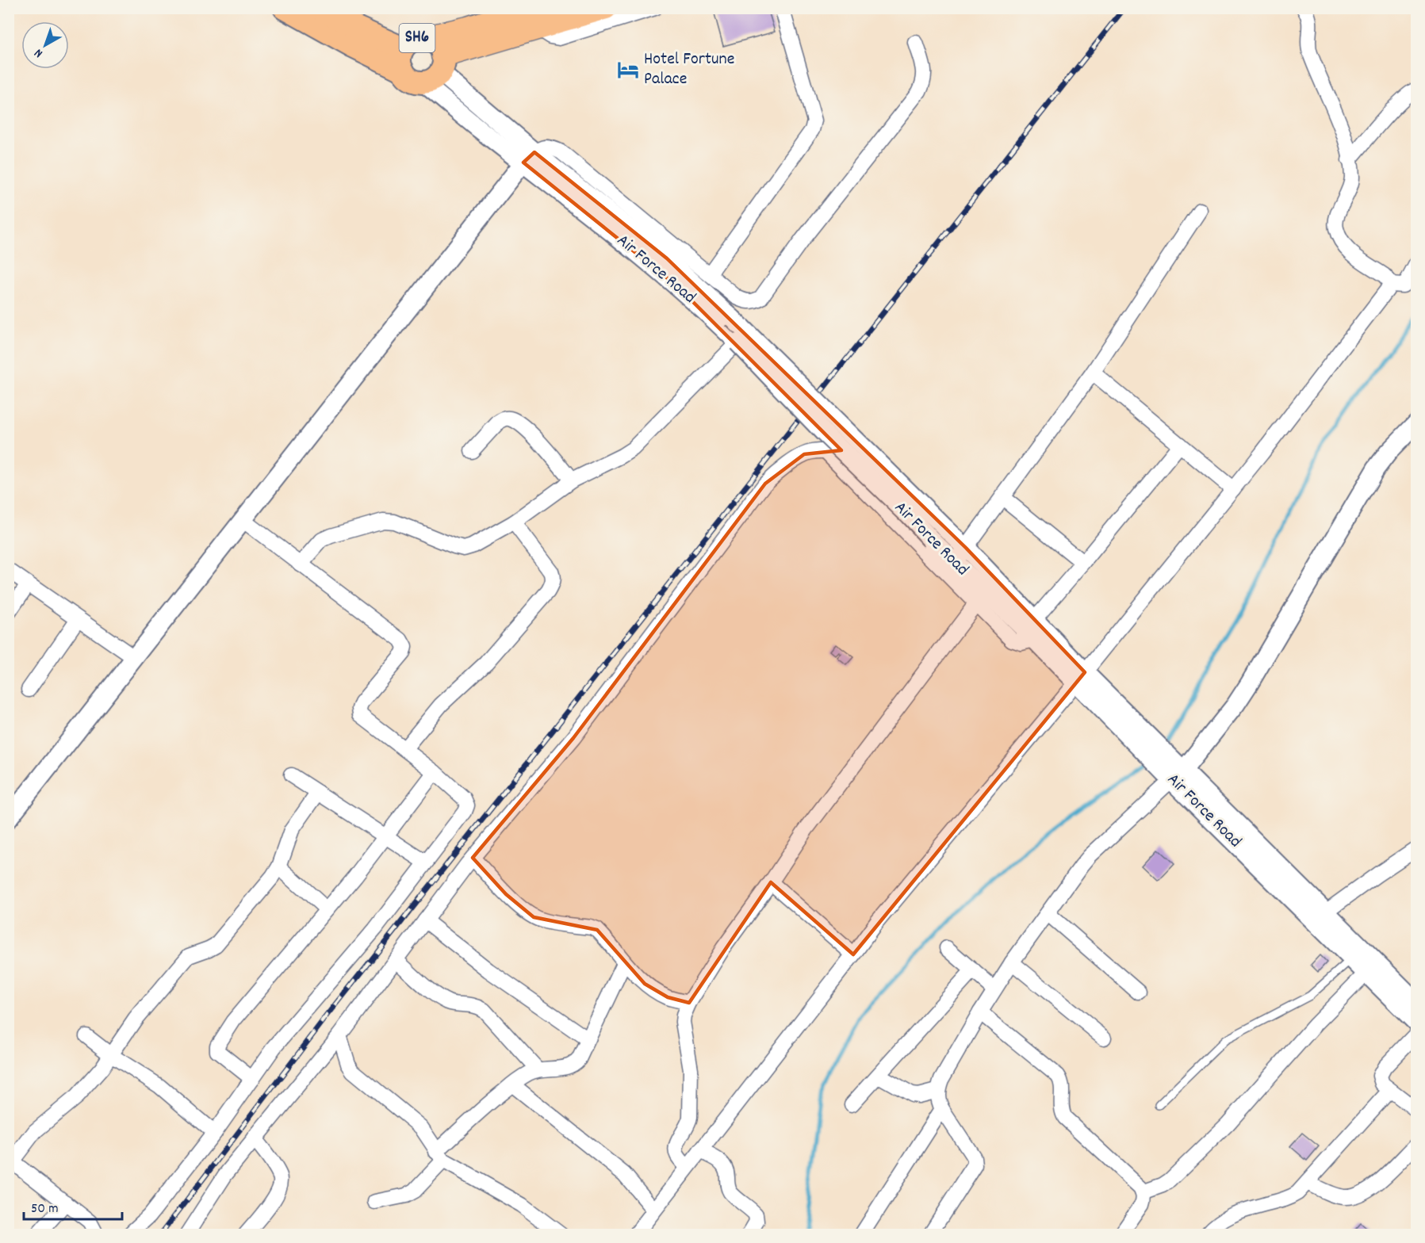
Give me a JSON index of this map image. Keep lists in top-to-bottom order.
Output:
{
  "streets": {
    "highway": ["SH6"],
    "street": ["Air Force Road"]
  },
  "crossings": [
    ["SH6", "Air Force Road"]
  ],
  "places": {
    "hotel": ["Hotel Fortune Palace"]
  },
  "scale_bar": "50 m",
  "north": "bottom left"
}
